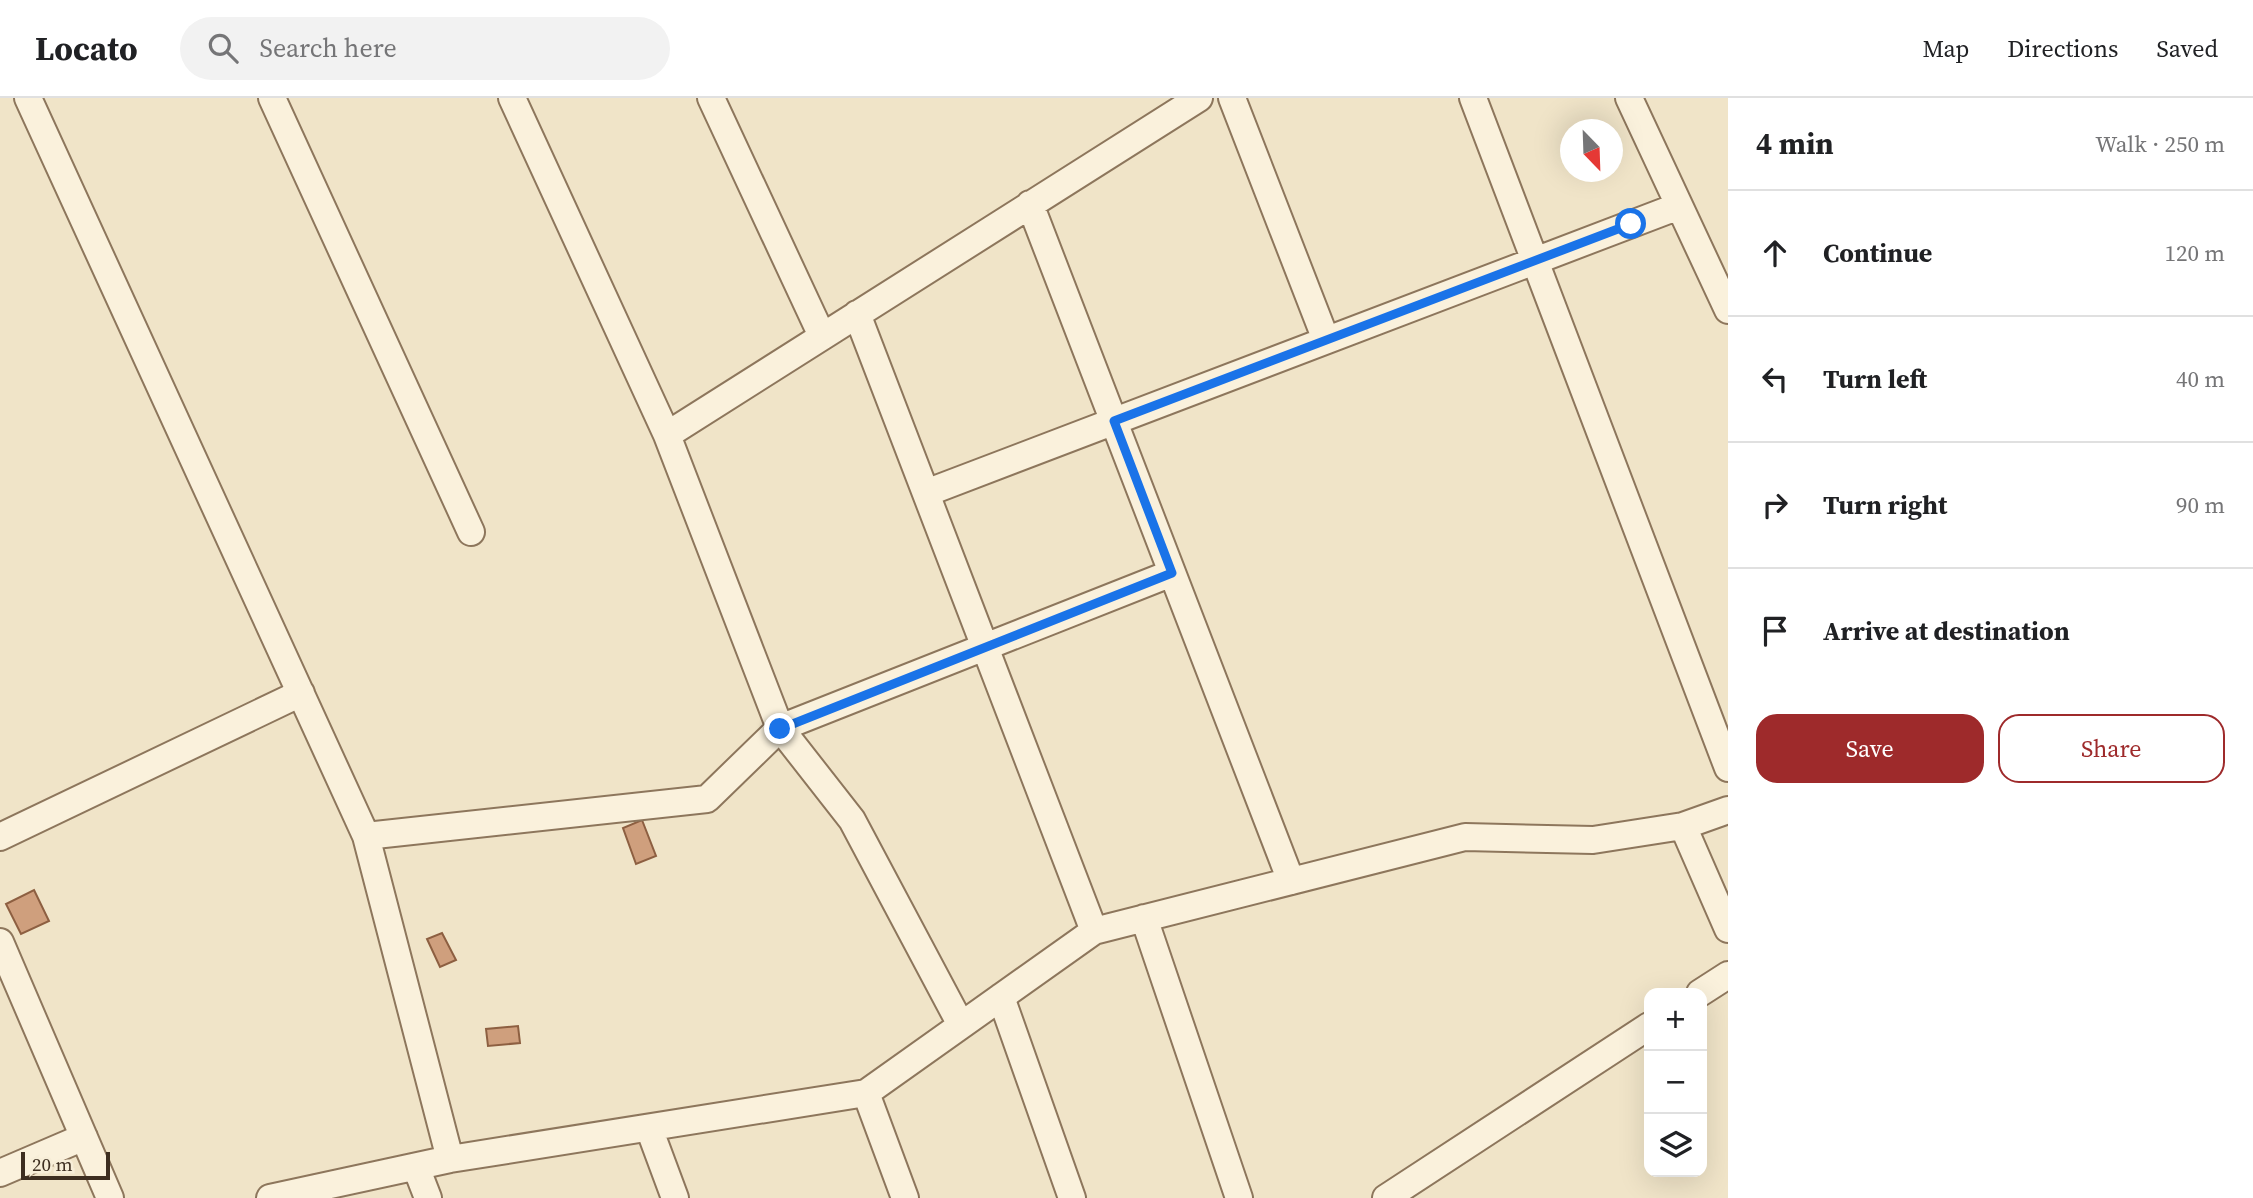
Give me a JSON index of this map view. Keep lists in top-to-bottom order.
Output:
{
  "scale_bar": "20 m",
  "north": "bottom right",
  "page": {
    "header": "Locato",
    "search": "Search here",
    "nav": ["Map", "Directions", "Saved"],
    "heading": ["4 min", "Walk · 250 m"],
    "list": [
      ["Continue", "120 m"],
      ["Turn left", "40 m"],
      ["Turn right", "90 m"],
      "Arrive at destination"
    ],
    "buttons": ["Save", "Share"],
    "map_buttons": ["+", "−"],
    "scale": "20 m"
  }
}
